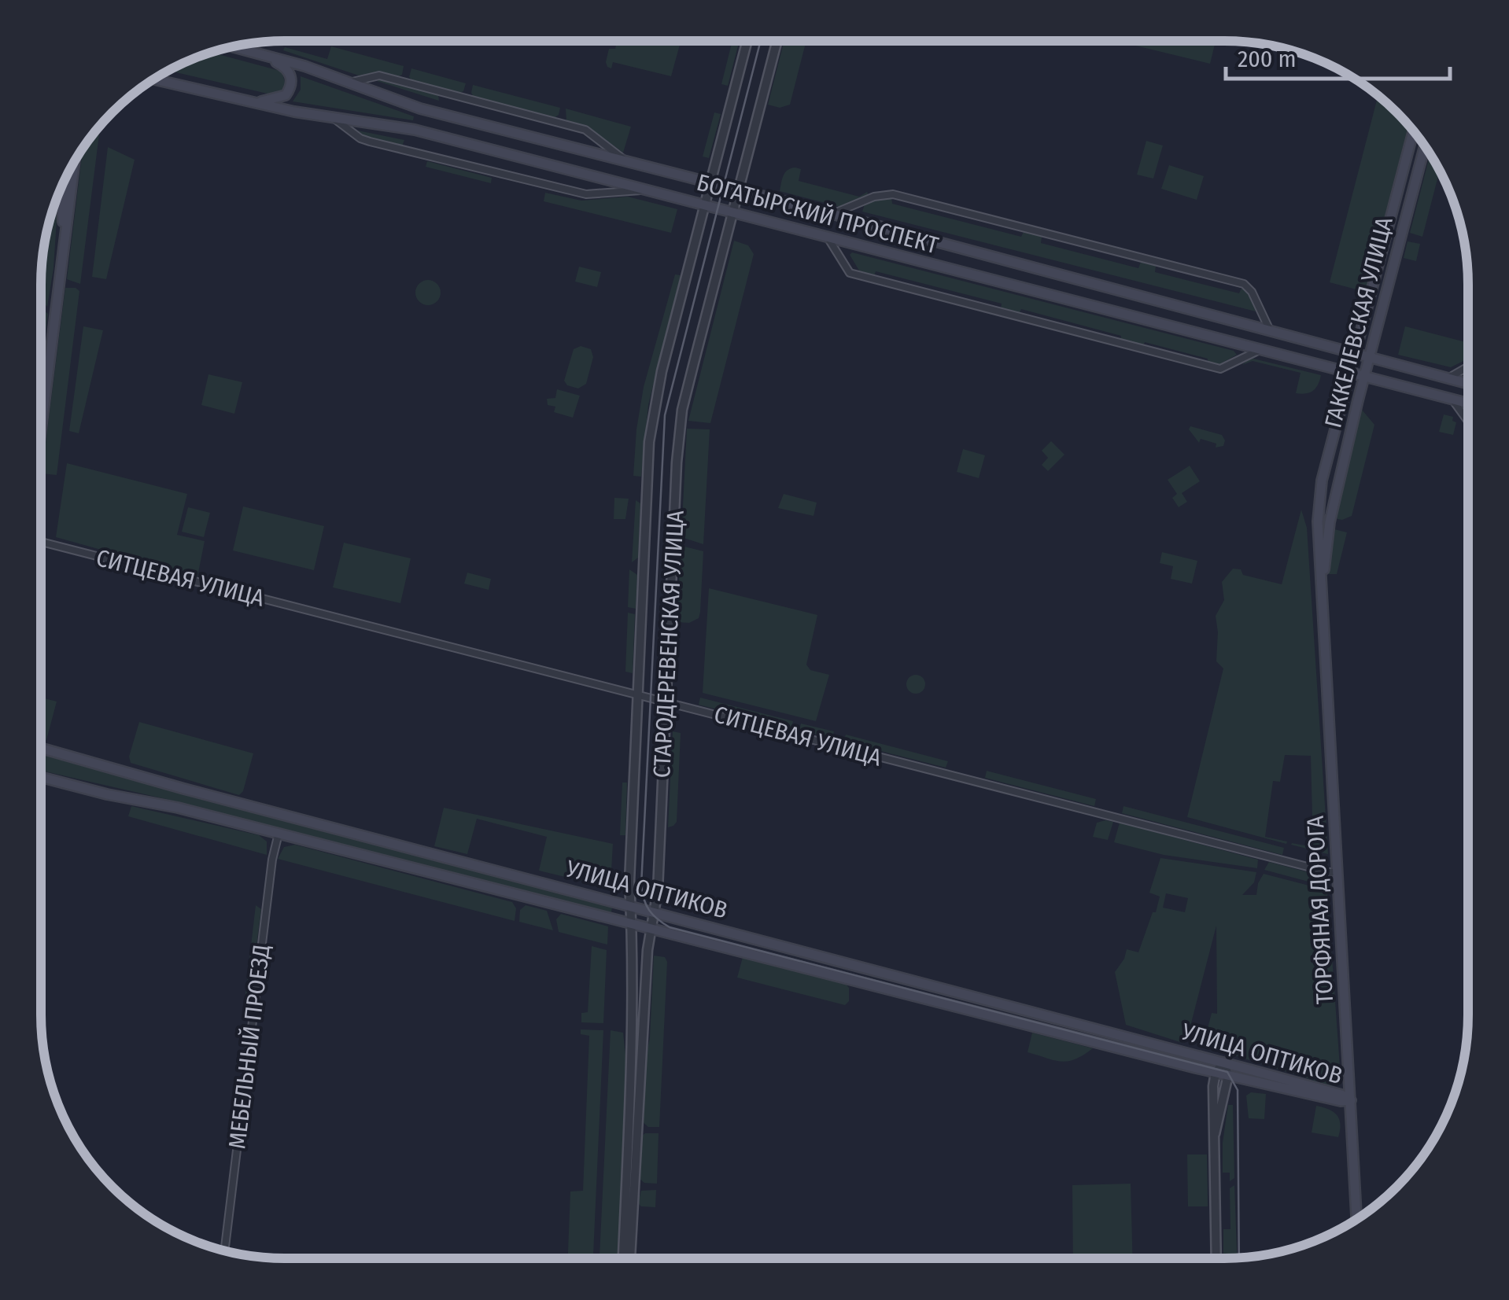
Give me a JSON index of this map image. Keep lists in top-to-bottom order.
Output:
{
  "streets": {
    "main road": [
      "БОГАТЫРСКИЙ ПРОСПЕКТ",
      "ГАККЕЛЕВСКАЯ УЛИЦА",
      "УЛИЦА ОПТИКОВ",
      "ТОРФЯНАЯ ДОРОГА"
    ],
    "street": ["СИТЦЕВАЯ УЛИЦА", "СТАРОДЕРЕВЕНСКАЯ УЛИЦА", "МЕБЕЛЬНЫЙ ПРОЕЗД"]
  },
  "crossings": [
    ["БОГАТЫРСКИЙ ПРОСПЕКТ", "ГАККЕЛЕВСКАЯ УЛИЦА"],
    ["БОГАТЫРСКИЙ ПРОСПЕКТ", "СТАРОДЕРЕВЕНСКАЯ УЛИЦА"],
    ["ГАККЕЛЕВСКАЯ УЛИЦА", "ТОРФЯНАЯ ДОРОГА"],
    ["СИТЦЕВАЯ УЛИЦА", "СТАРОДЕРЕВЕНСКАЯ УЛИЦА"],
    ["СИТЦЕВАЯ УЛИЦА", "ТОРФЯНАЯ ДОРОГА"],
    ["СТАРОДЕРЕВЕНСКАЯ УЛИЦА", "УЛИЦА ОПТИКОВ"],
    ["УЛИЦА ОПТИКОВ", "ТОРФЯНАЯ ДОРОГА"],
    ["УЛИЦА ОПТИКОВ", "МЕБЕЛЬНЫЙ ПРОЕЗД"]
  ],
  "scale_bar": "200 m"
}
